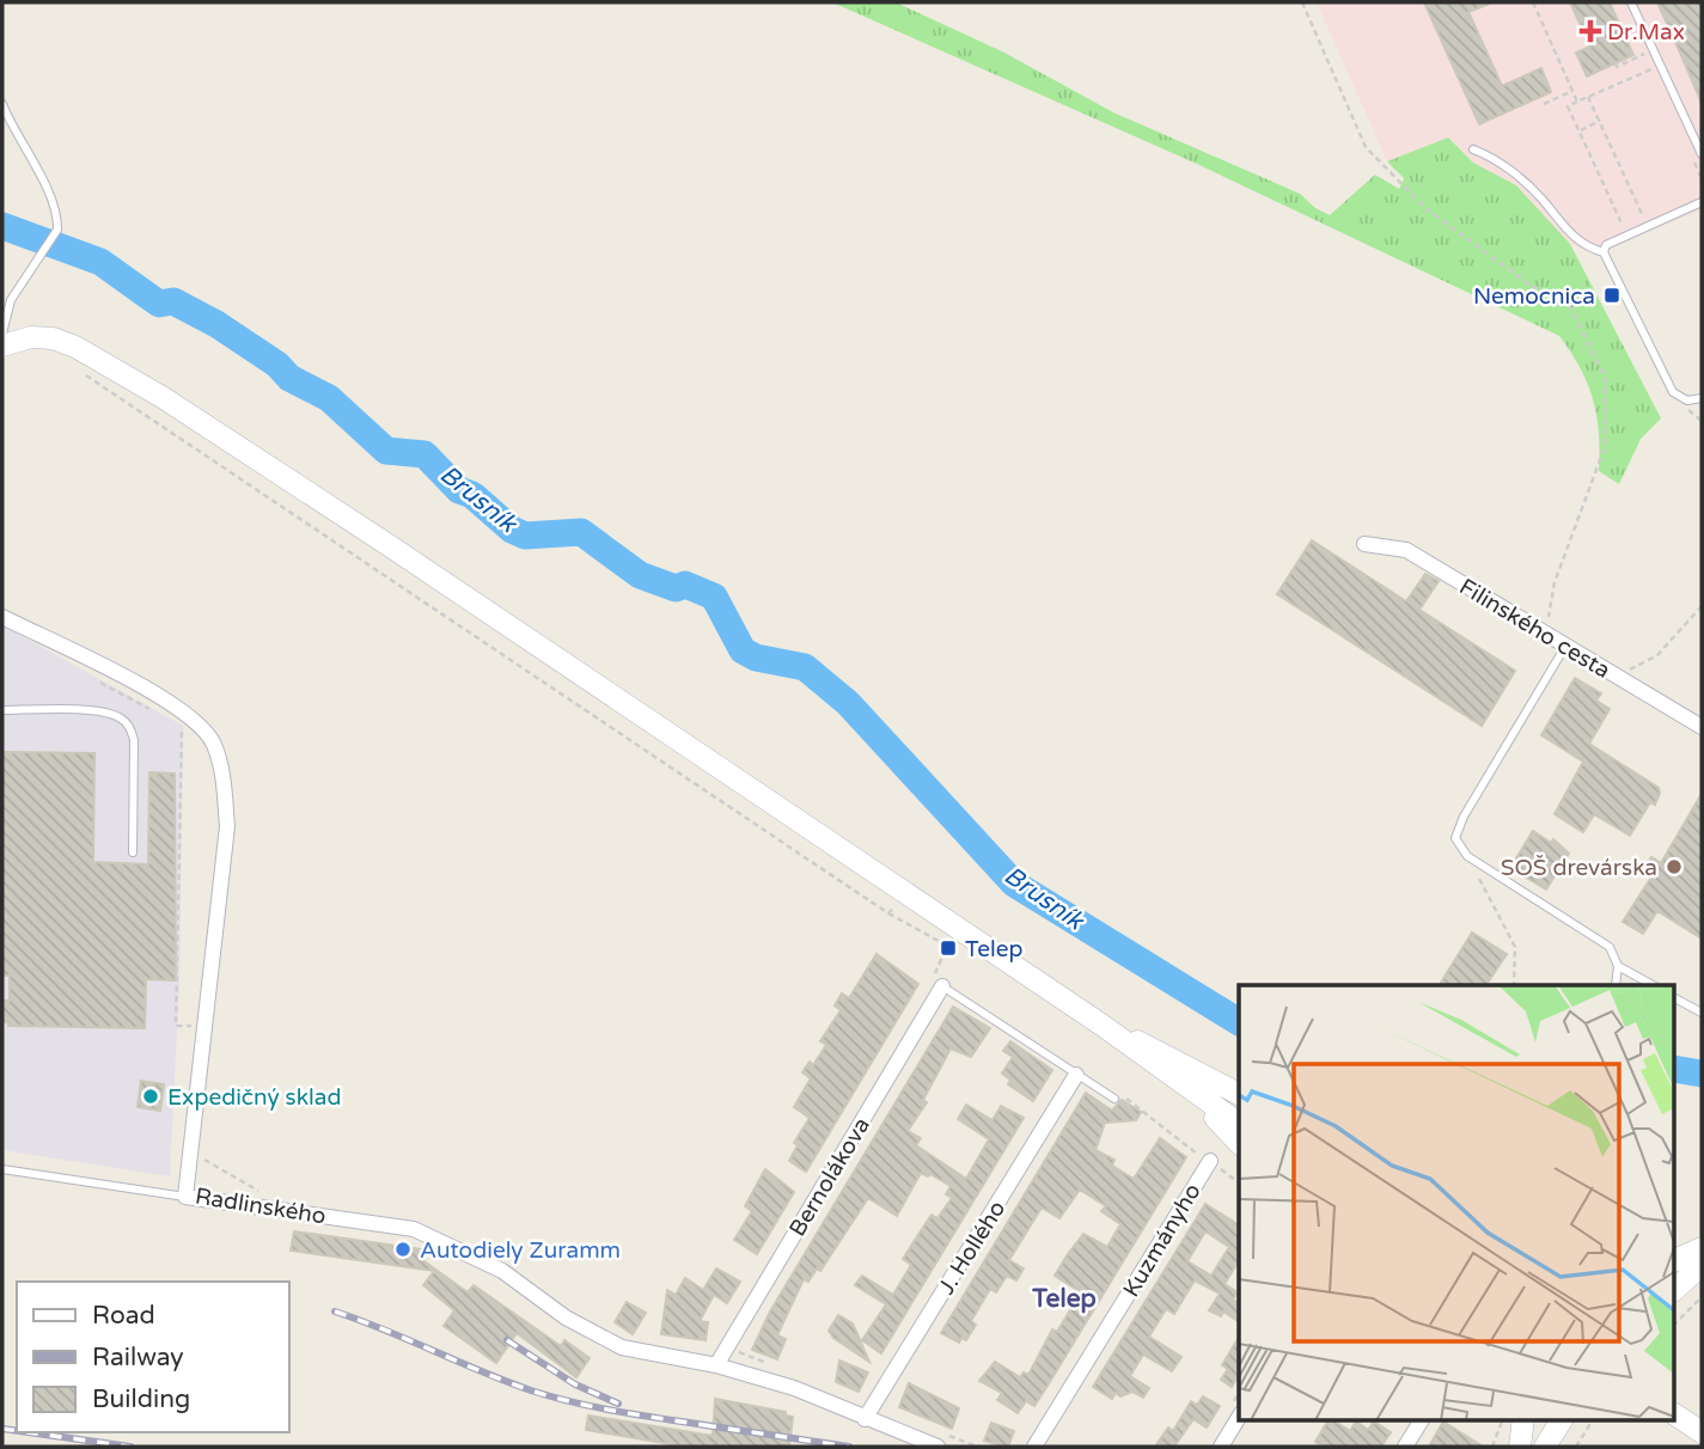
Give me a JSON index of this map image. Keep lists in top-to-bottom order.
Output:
{
  "streets": {
    "street": [
      "Filinského cesta",
      "Bernolákova",
      "Radlinského",
      "Kuzmányho",
      "J. Hollého"
    ]
  },
  "crossings": [
    ["Bernolákova", "Radlinského"],
    ["Radlinského", "J. Hollého"]
  ],
  "districts": ["Telep"],
  "water": ["Brusník"],
  "places": {
    "health": ["Dr.Max"],
    "transit": ["Nemocnica", "Telep"],
    "other": ["SOŠ drevárska", "Expedičný sklad", "Autodiely Zuramm"]
  },
  "legend": ["Road", "Railway", "Building"]
}
